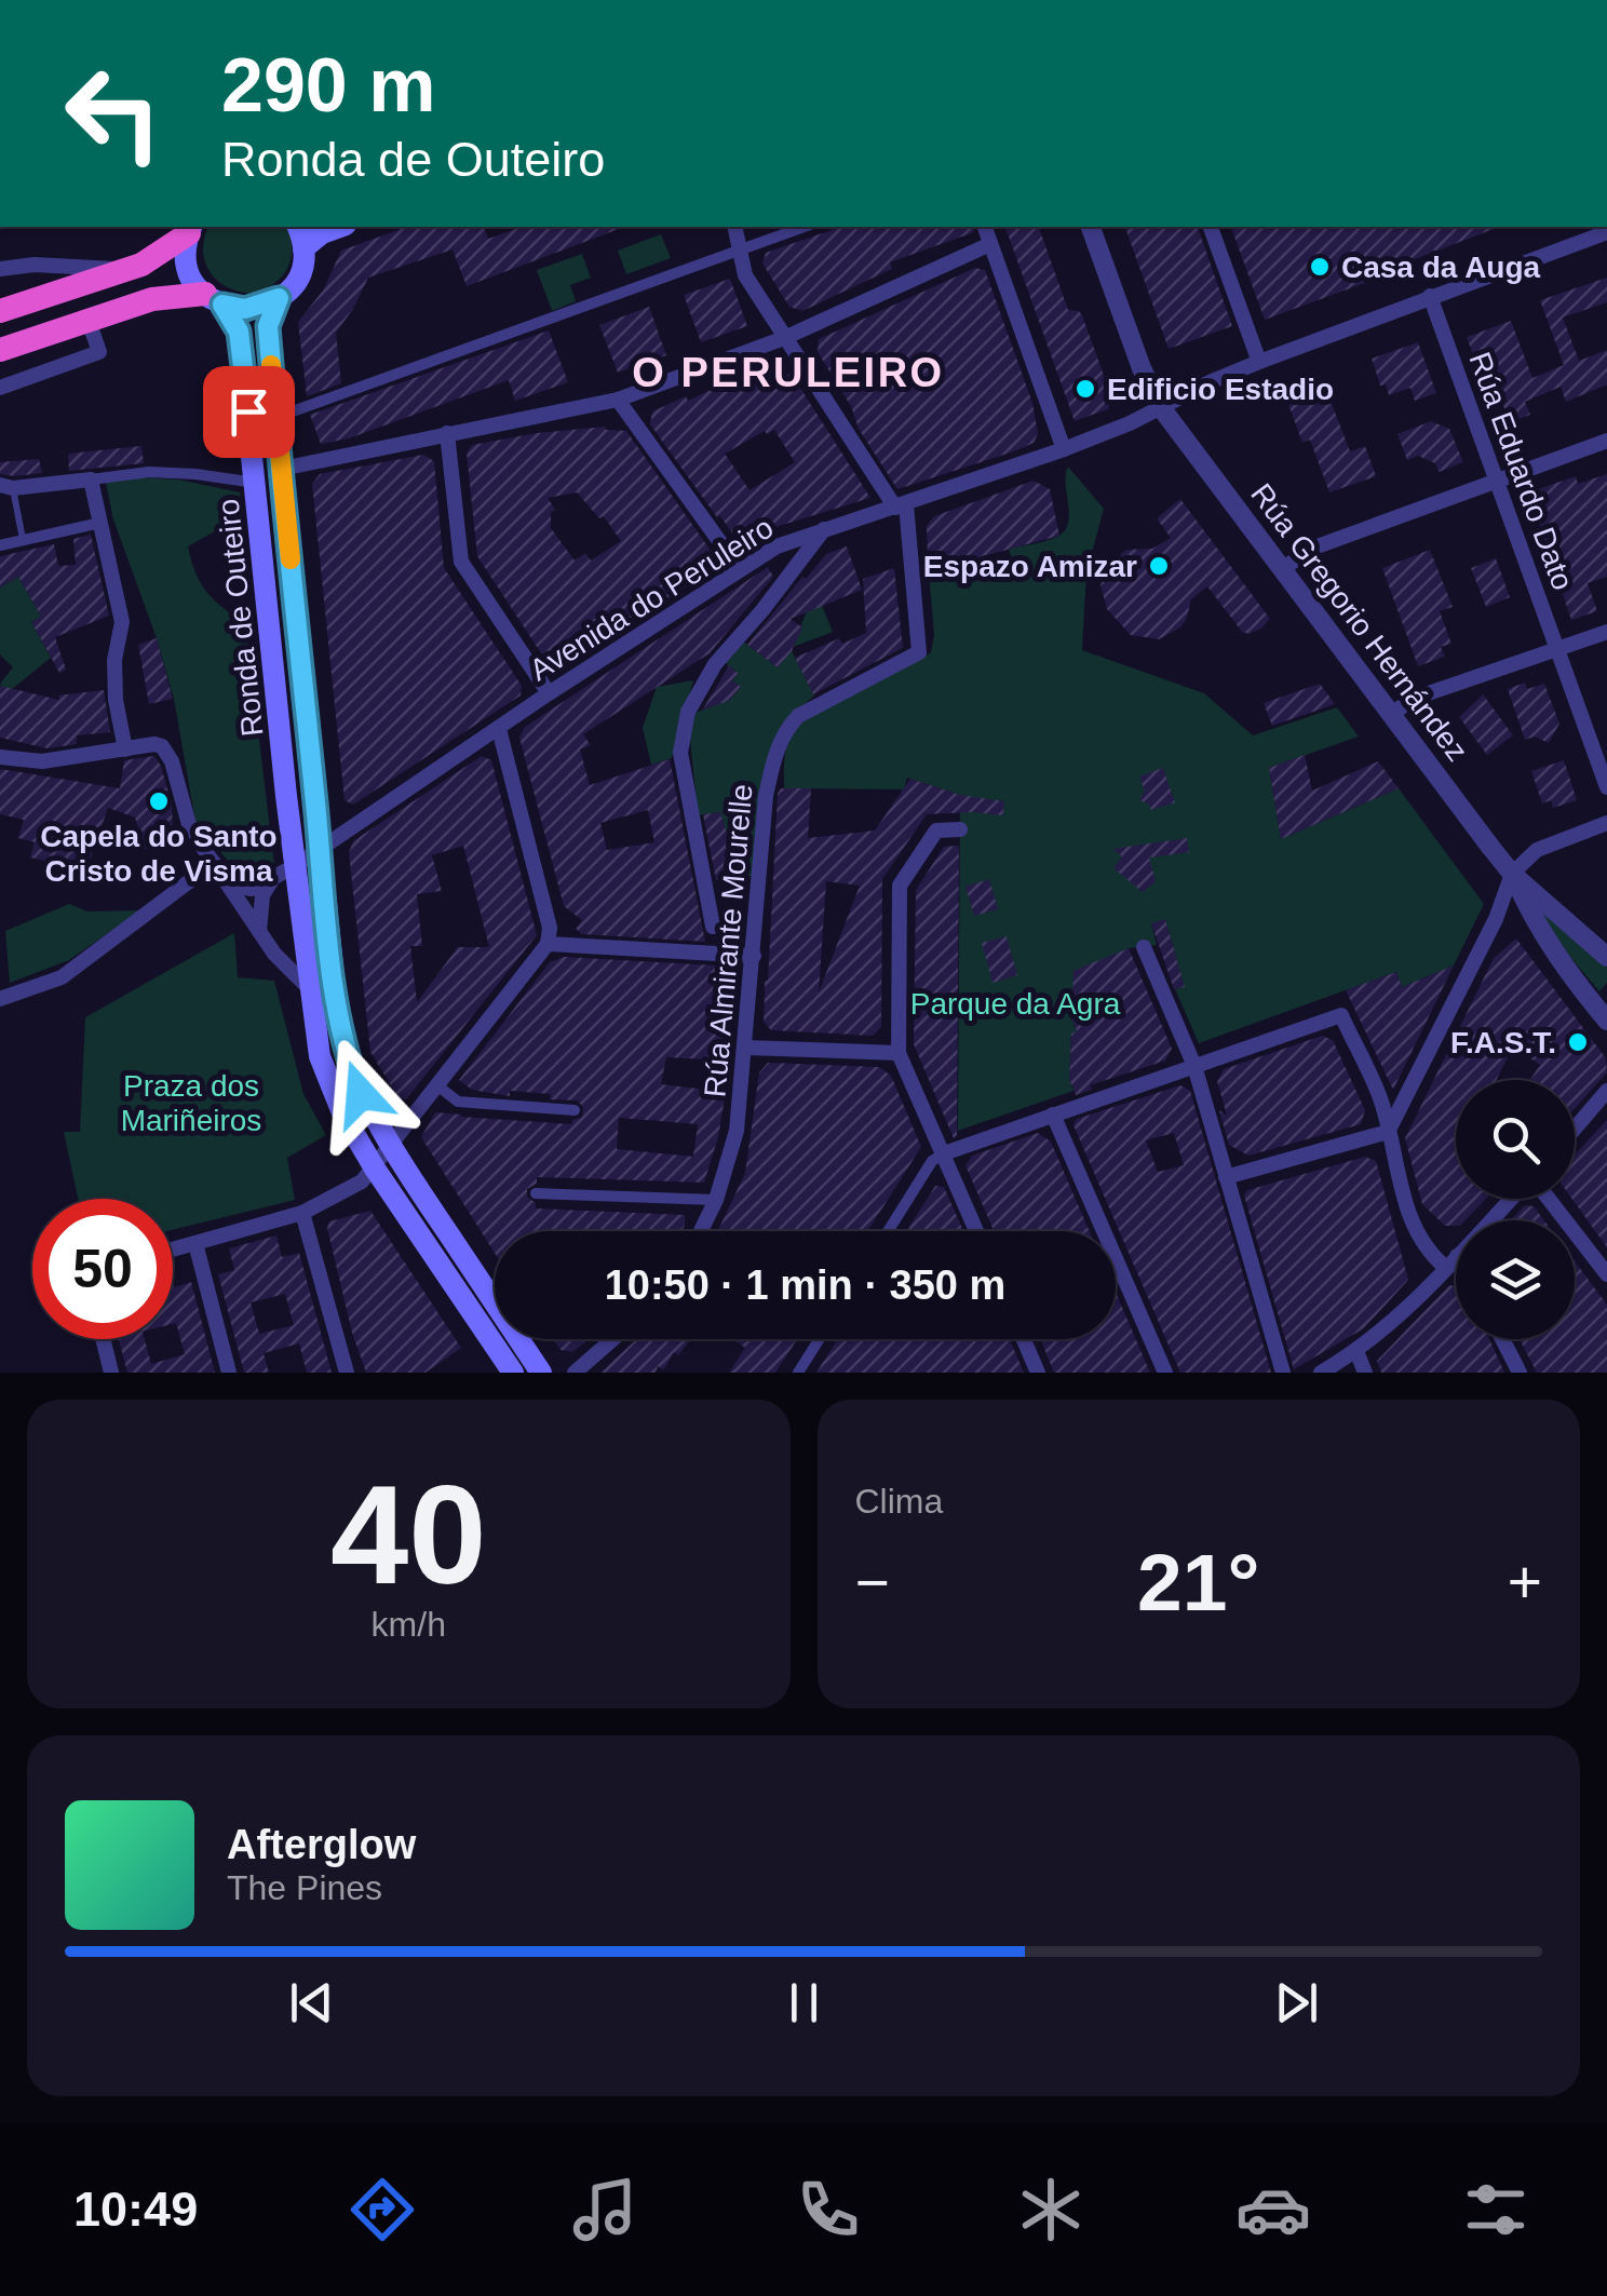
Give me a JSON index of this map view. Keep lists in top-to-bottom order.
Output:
{
  "streets": {
    "main road": ["Ronda de Outeiro"],
    "street": [
      "Rúa Eduardo Dato",
      "Avenida do Peruleiro",
      "Rúa Gregorio Hernández",
      "Rúa Almirante Mourelle"
    ]
  },
  "crossings": [
    ["Rúa Eduardo Dato", "Avenida do Peruleiro"],
    ["Avenida do Peruleiro", "Ronda de Outeiro"],
    ["Avenida do Peruleiro", "Rúa Gregorio Hernández"],
    ["Avenida do Peruleiro", "Rúa Almirante Mourelle"]
  ],
  "districts": ["O PERULEIRO"],
  "parks": ["Parque da Agra", "Praza dos Mariñeiros"],
  "places": [
    "Casa da Auga",
    "Edificio Estadio",
    "Espazo Amizar",
    "Capela do Santo Cristo de Visma",
    "F.A.S.T."
  ],
  "page": {
    "turn": ["290 m", "Ronda de Outeiro"],
    "limit": "50",
    "trip": "10:50 · 1 min · 350 m",
    "tile": [
      ["40", "km/h"],
      "Clima"
    ],
    "heat": ["−", "21°", "+"],
    "song": ["Afterglow", "The Pines"],
    "tabs": "10:49"
  }
}
